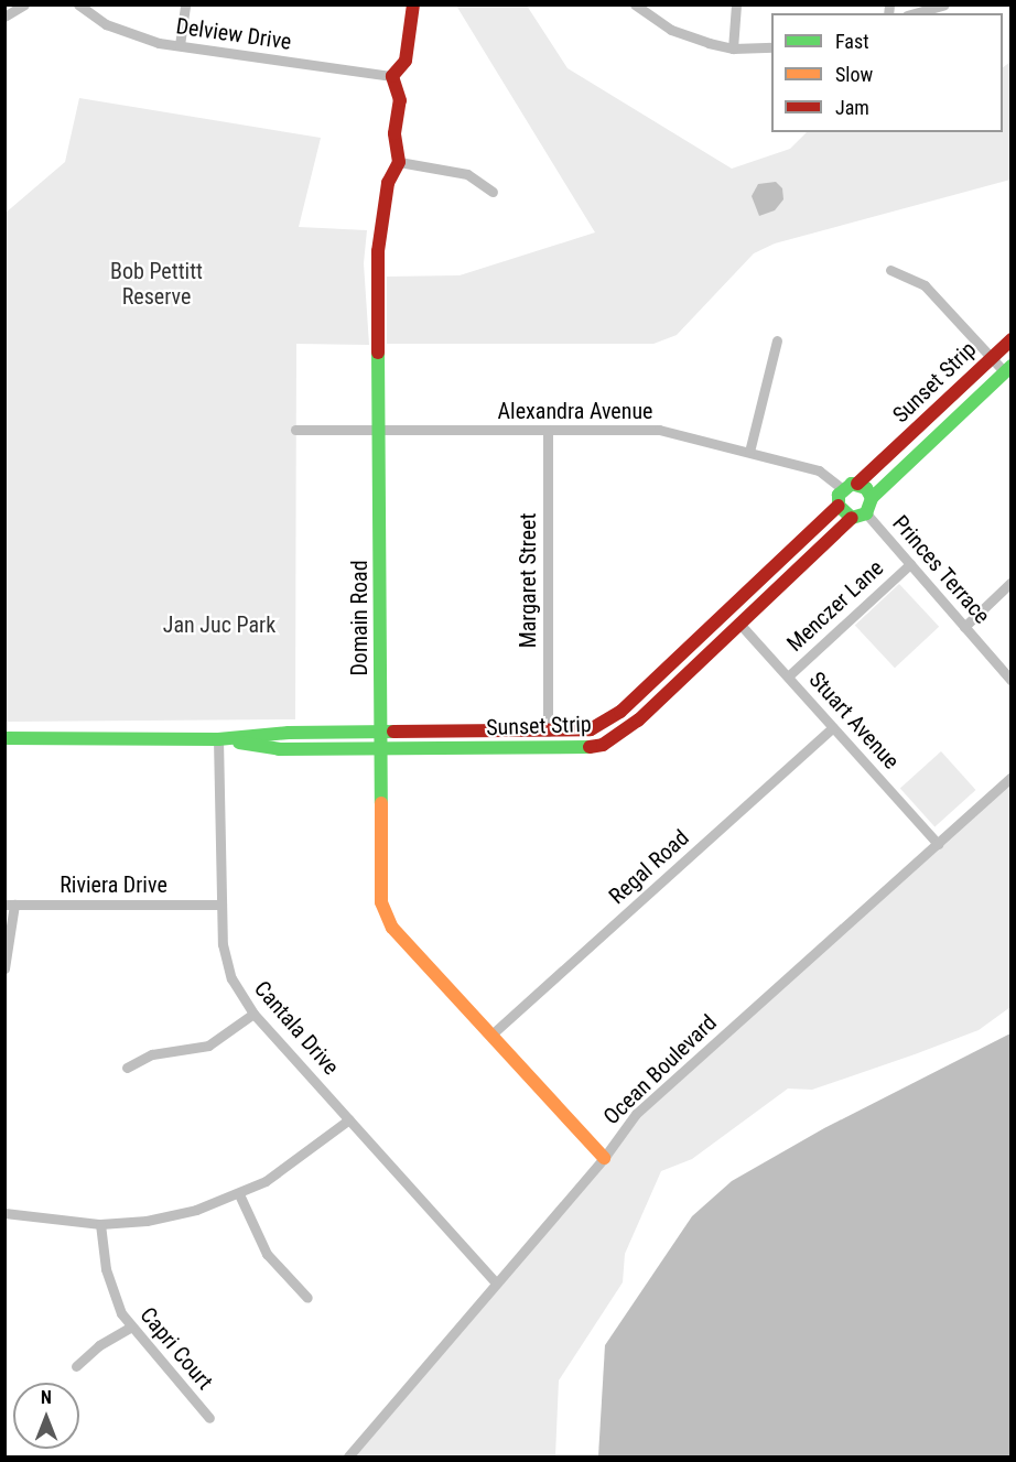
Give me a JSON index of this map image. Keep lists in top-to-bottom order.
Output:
{
  "streets": {
    "street": [
      "Delview Drive",
      "Sunset Strip",
      "Alexandra Avenue",
      "Princes Terrace",
      "Margaret Street",
      "Menczer Lane",
      "Domain Road",
      "Stuart Avenue",
      "Regal Road",
      "Riviera Drive",
      "Cantala Drive",
      "Ocean Boulevard",
      "Capri Court"
    ]
  },
  "crossings": [
    ["Delview Drive", "Domain Road"],
    ["Sunset Strip", "Alexandra Avenue"],
    ["Sunset Strip", "Princes Terrace"],
    ["Sunset Strip", "Margaret Street"],
    ["Sunset Strip", "Domain Road"],
    ["Sunset Strip", "Stuart Avenue"],
    ["Sunset Strip", "Cantala Drive"],
    ["Alexandra Avenue", "Princes Terrace"],
    ["Alexandra Avenue", "Margaret Street"],
    ["Alexandra Avenue", "Domain Road"],
    ["Princes Terrace", "Menczer Lane"],
    ["Menczer Lane", "Stuart Avenue"],
    ["Domain Road", "Regal Road"],
    ["Domain Road", "Ocean Boulevard"],
    ["Stuart Avenue", "Regal Road"],
    ["Stuart Avenue", "Ocean Boulevard"],
    ["Riviera Drive", "Cantala Drive"],
    ["Cantala Drive", "Ocean Boulevard"]
  ],
  "parks": ["Bob Pettitt Reserve", "Jan Juc Park"],
  "legend": ["Fast", "Slow", "Jam"],
  "north": "top"
}
